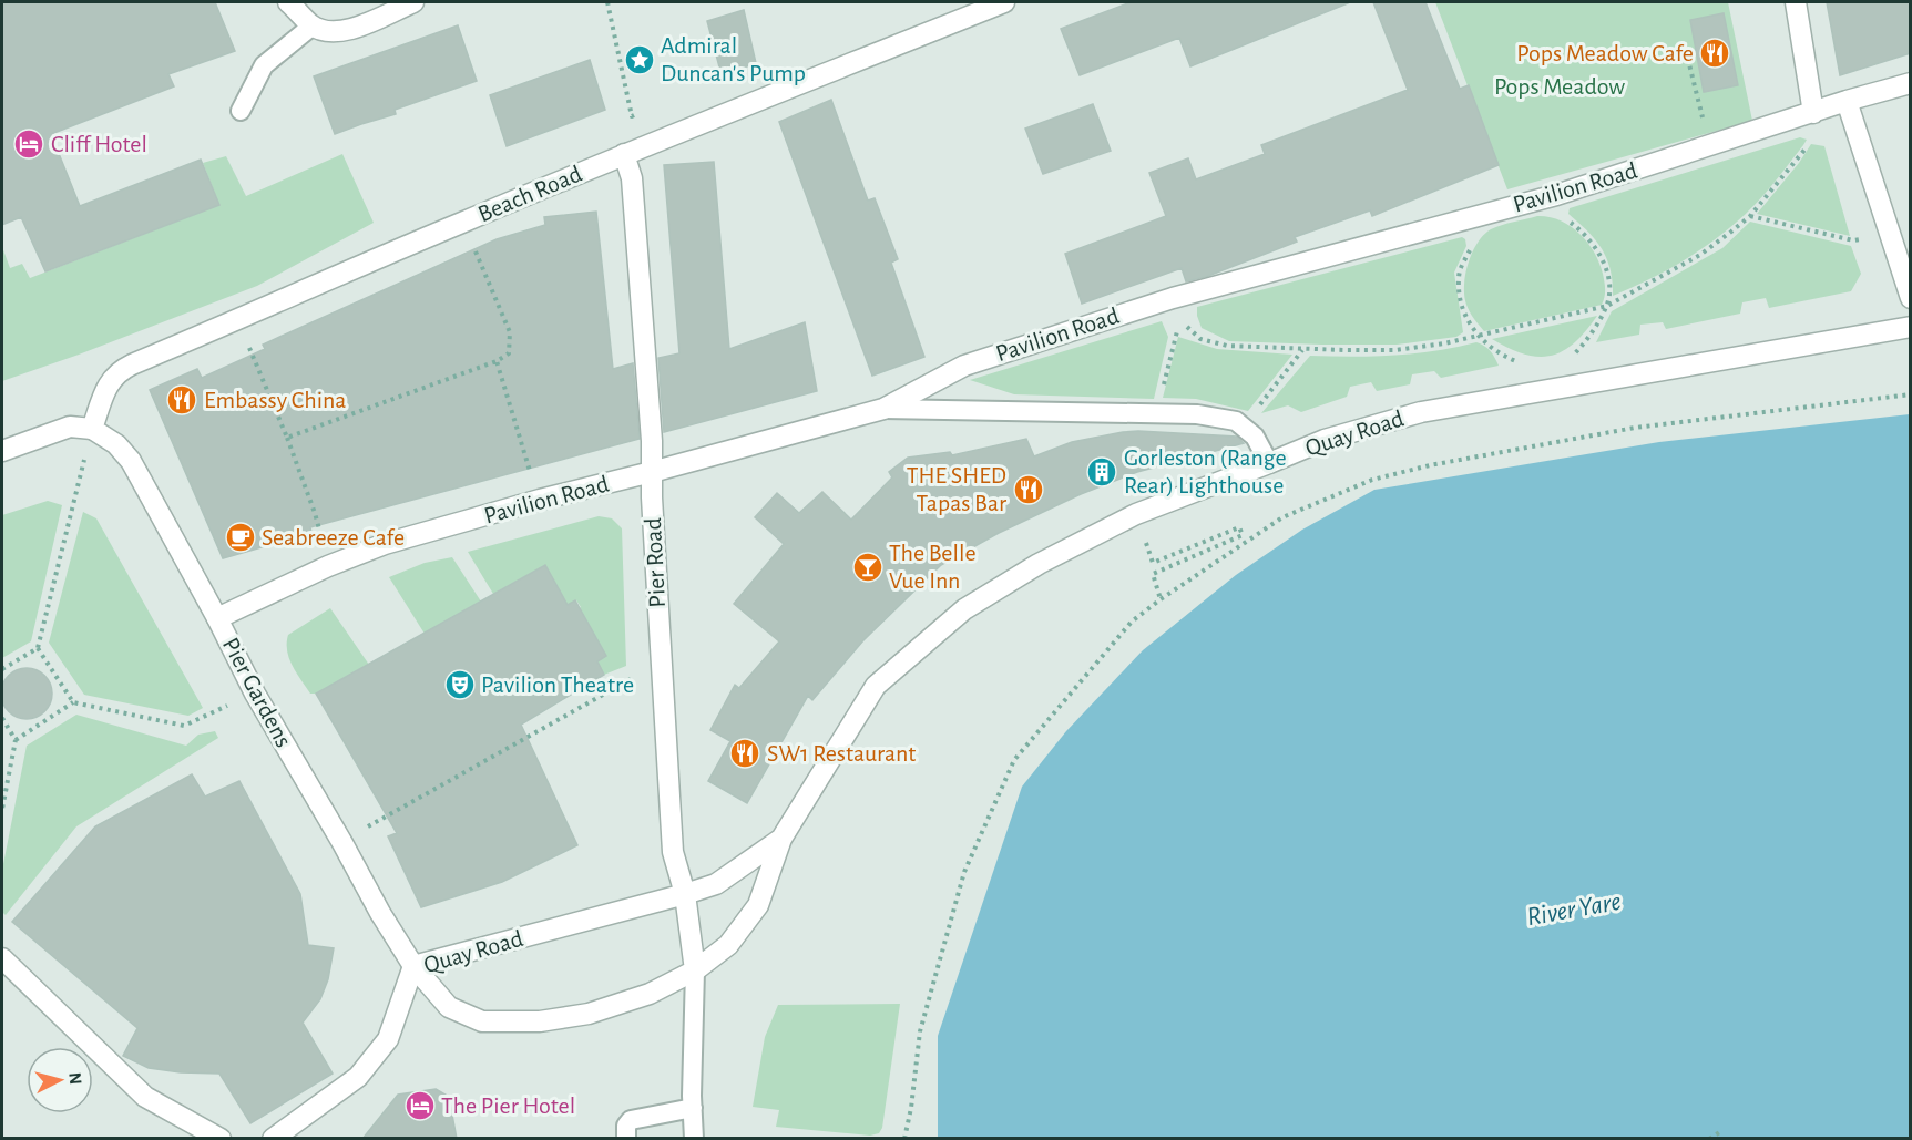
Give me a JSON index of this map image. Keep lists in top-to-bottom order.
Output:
{
  "streets": {
    "street": [
      "Pavilion Road",
      "Beach Road",
      "Quay Road",
      "Pier Road",
      "Pier Gardens"
    ]
  },
  "crossings": [
    ["Pavilion Road", "Pier Road"],
    ["Pavilion Road", "Pier Gardens"],
    ["Beach Road", "Pier Road"],
    ["Beach Road", "Pier Gardens"],
    ["Quay Road", "Pier Road"],
    ["Quay Road", "Pier Gardens"]
  ],
  "water": ["River Yare"],
  "parks": ["Pops Meadow"],
  "places": {
    "restaurant": [
      "Pops Meadow Cafe",
      "Embassy China",
      "THE SHED Tapas Bar",
      "SW1 Restaurant"
    ],
    "place": ["Admiral Duncan's Pump"],
    "hotel": ["Cliff Hotel", "The Pier Hotel"],
    "building": ["Gorleston (Range Rear) Lighthouse"],
    "cafe": ["Seabreeze Cafe"],
    "bar": ["The Belle Vue Inn"],
    "theatre": ["Pavilion Theatre"]
  },
  "north": "right"
}
